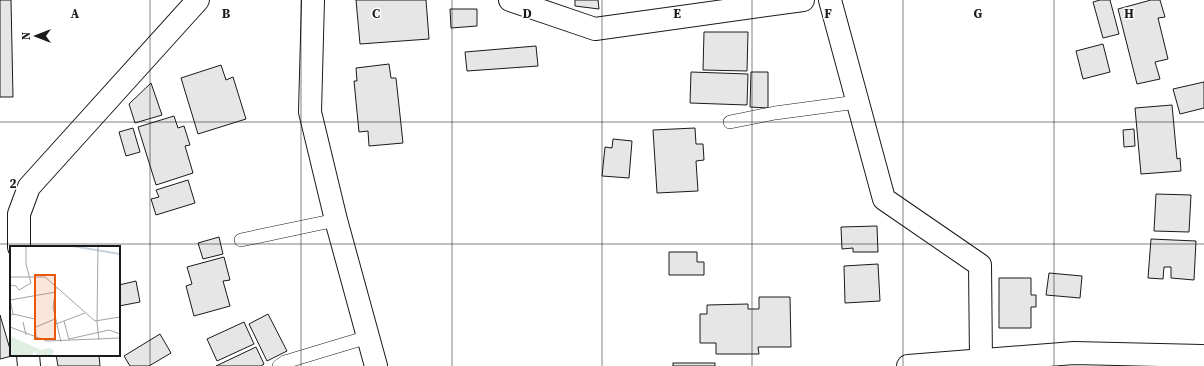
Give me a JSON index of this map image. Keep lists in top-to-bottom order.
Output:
{
  "north": "left",
  "grid": {
    "columns": [
      "A",
      "B",
      "C",
      "D",
      "E",
      "F",
      "G",
      "H"
    ],
    "rows": ["2"]
  }
}
